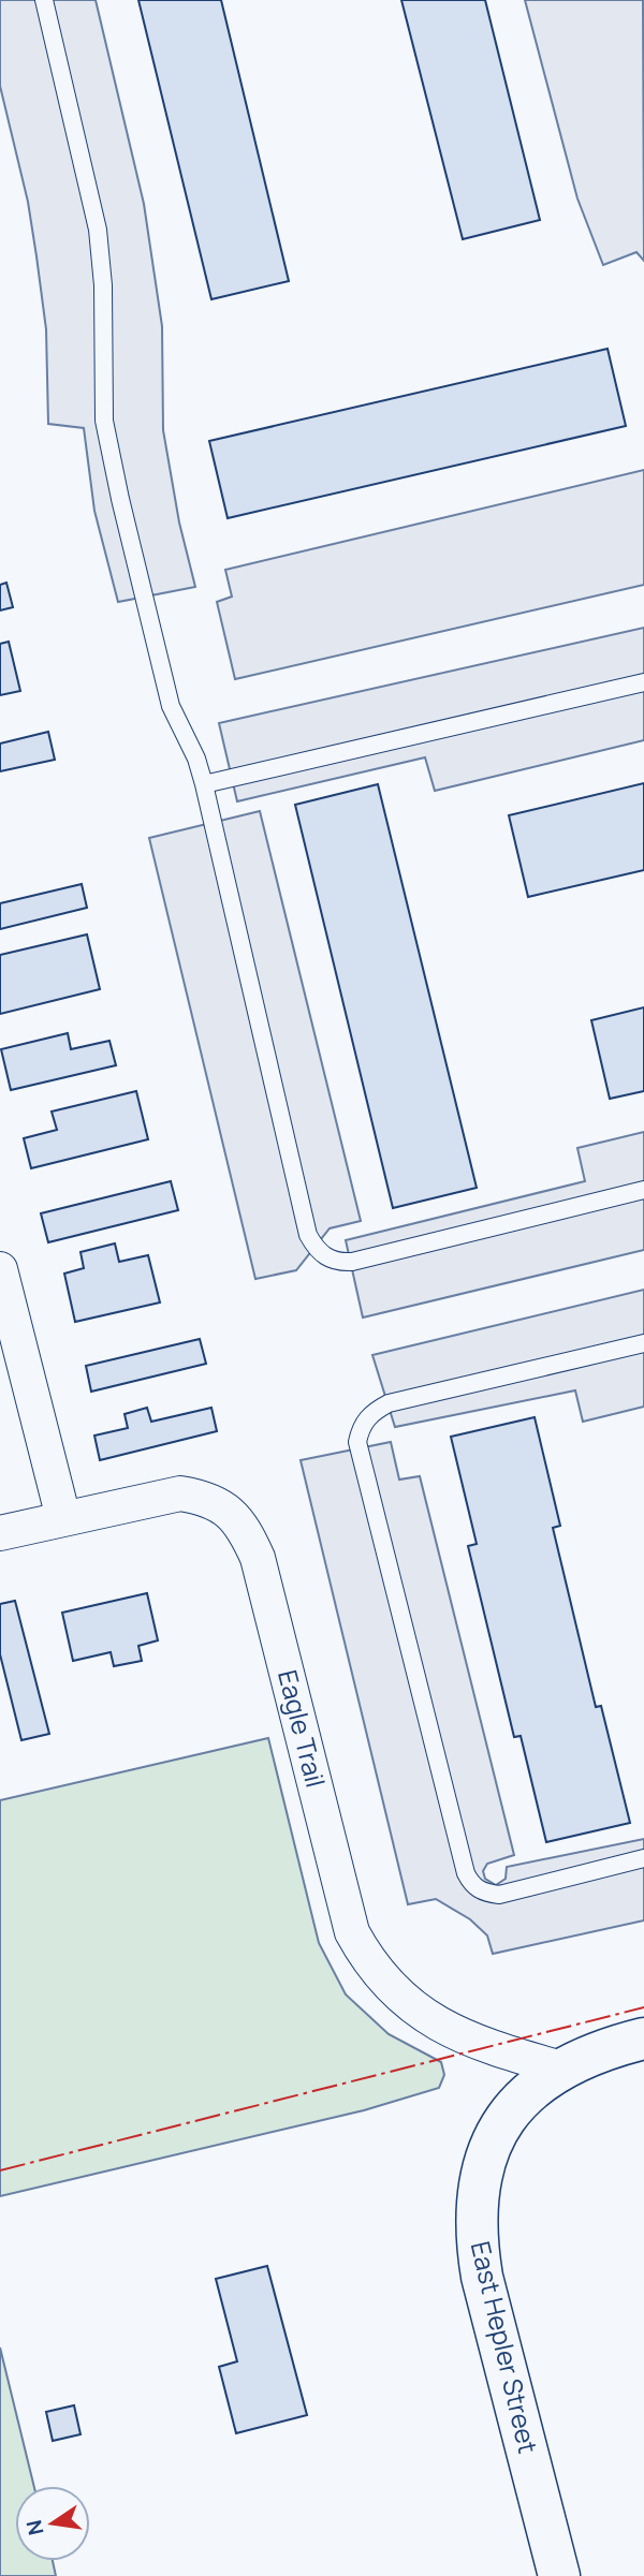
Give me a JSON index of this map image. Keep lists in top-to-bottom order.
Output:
{
  "streets": {
    "street": ["Eagle Trail", "East Hepler Street"]
  },
  "crossings": [
    ["Eagle Trail", "East Hepler Street"]
  ],
  "north": "left"
}
